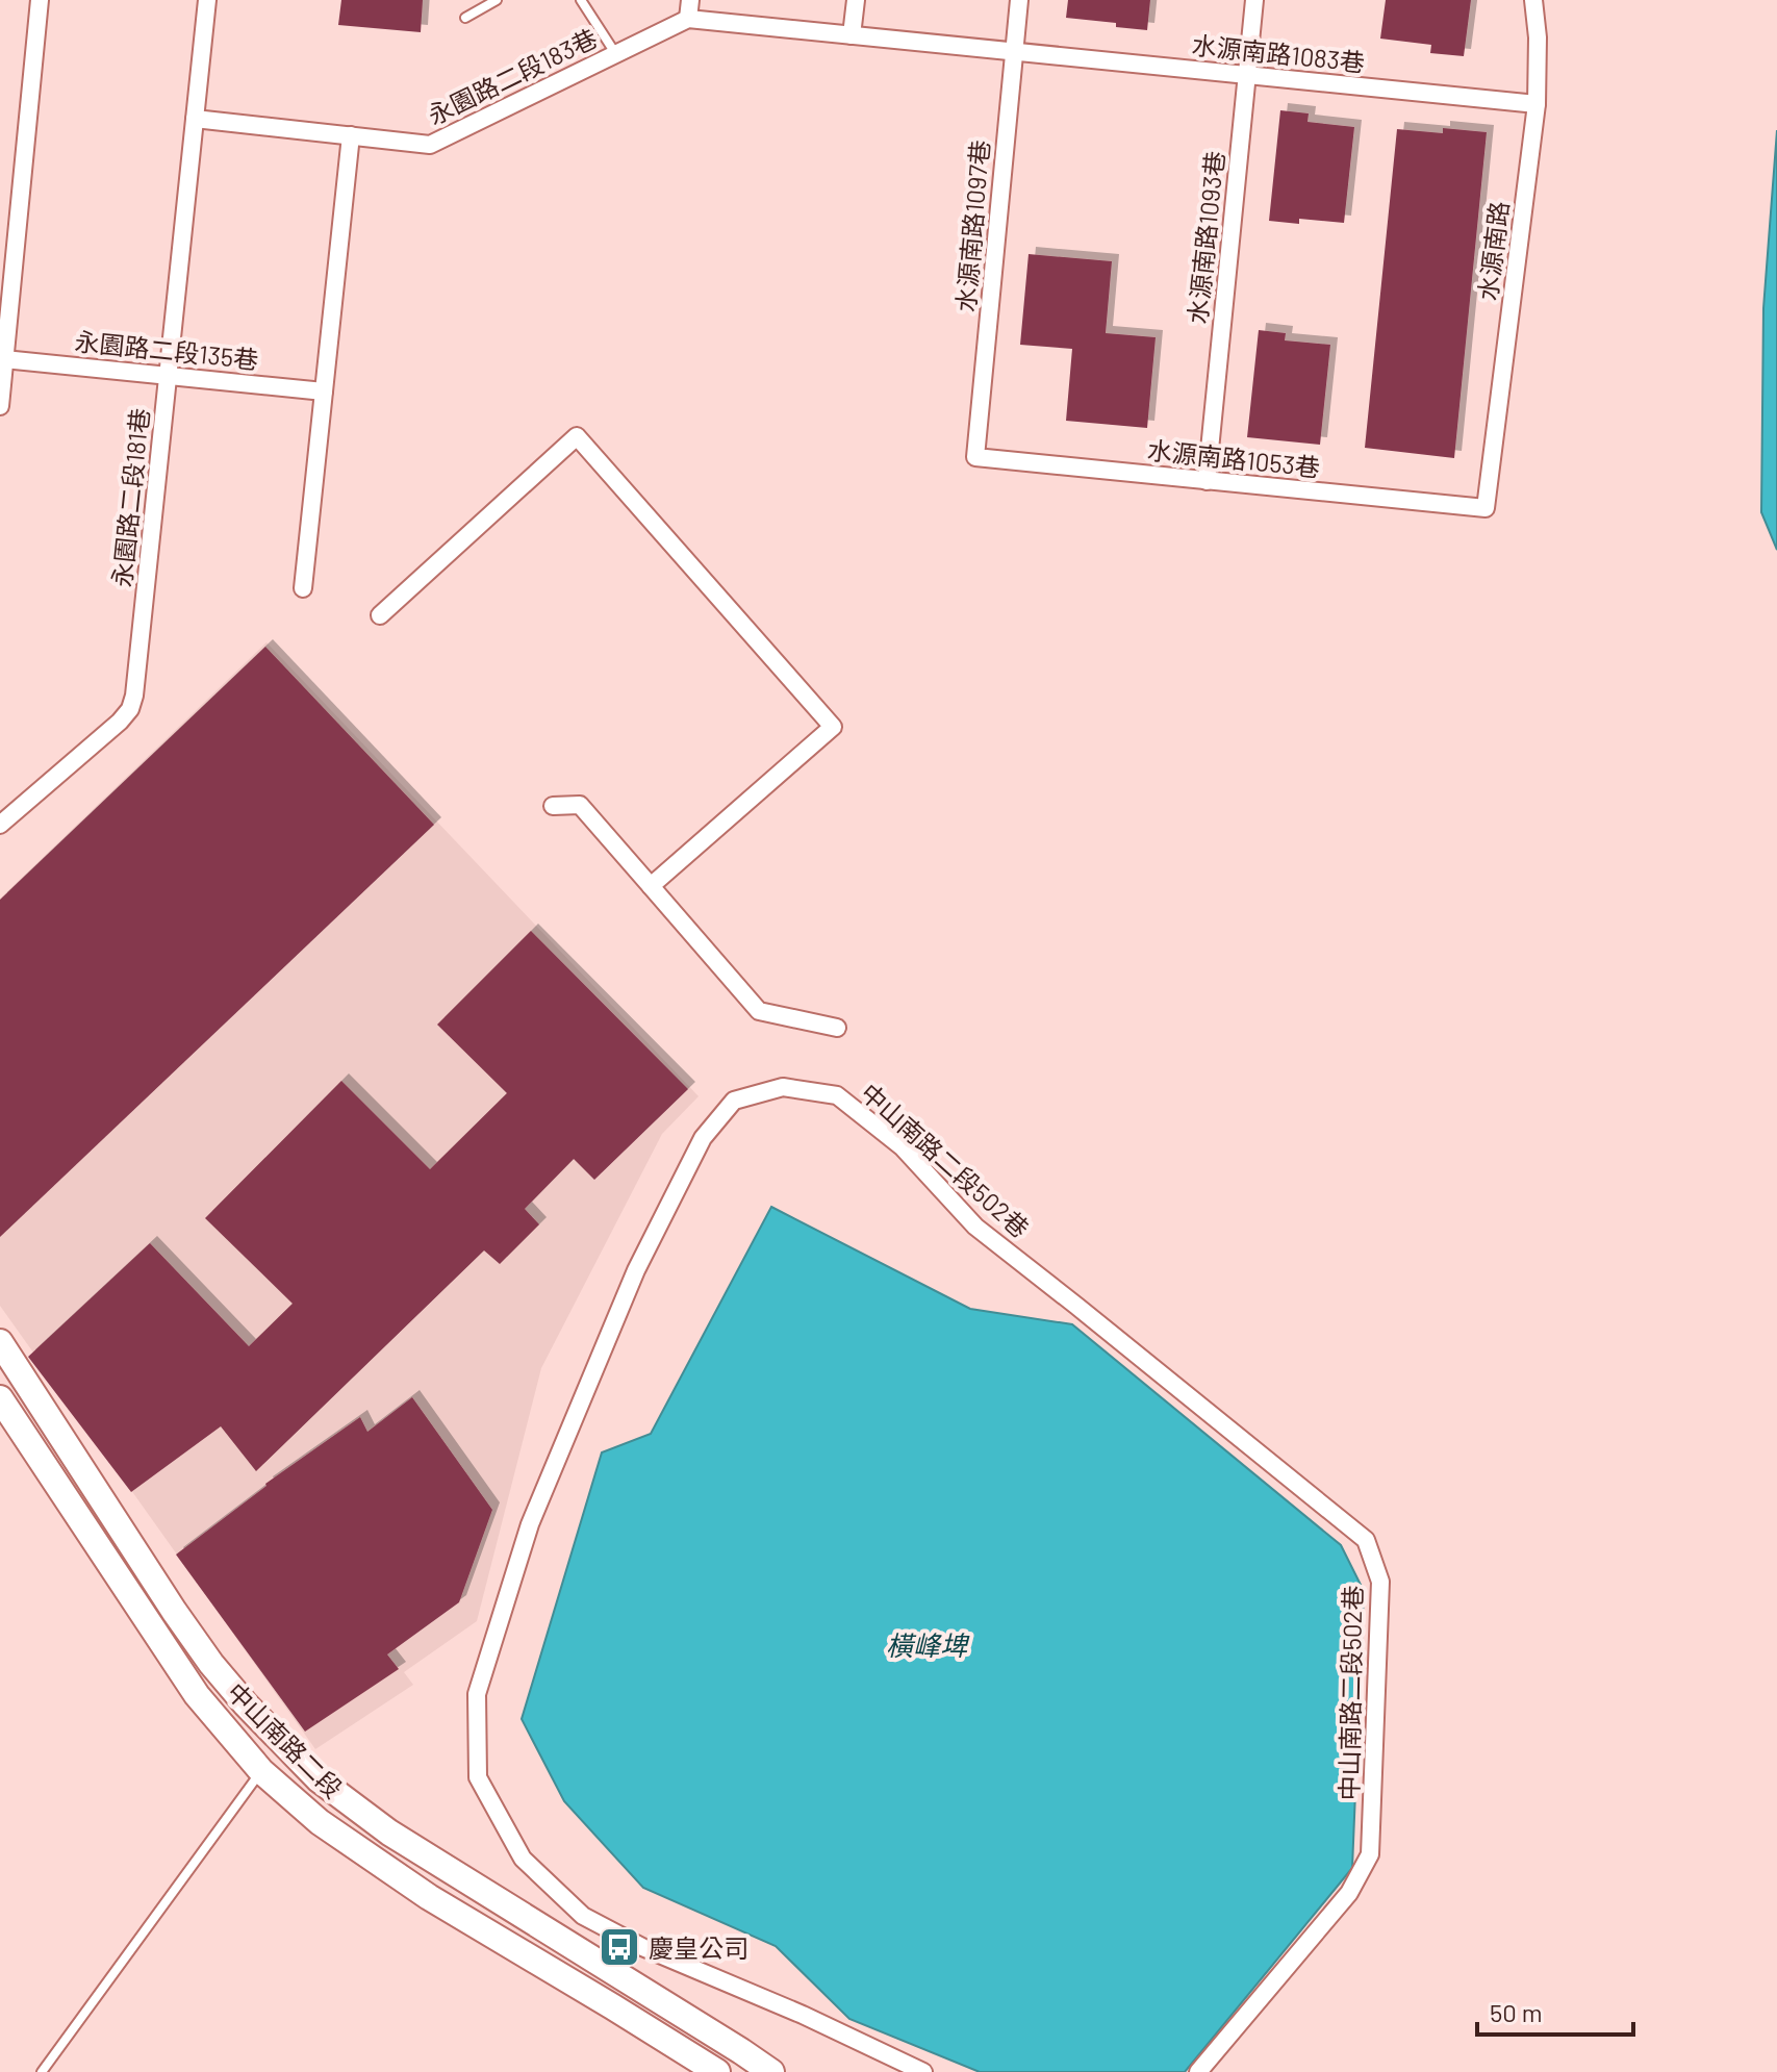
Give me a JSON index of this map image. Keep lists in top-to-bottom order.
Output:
{
  "streets": {
    "main road": ["中山南路二段"],
    "street": [
      "水源南路1083巷",
      "永園路二段183巷",
      "水源南路1097巷",
      "水源南路1093巷",
      "水源南路",
      "永園路二段135巷",
      "水源南路1053巷",
      "永園路二段181巷",
      "中山南路二段502巷"
    ]
  },
  "crossings": [
    ["水源南路1083巷", "水源南路1097巷"],
    ["水源南路1083巷", "水源南路1093巷"],
    ["水源南路1083巷", "水源南路"],
    ["永園路二段183巷", "永園路二段181巷"],
    ["水源南路1097巷", "水源南路1053巷"],
    ["水源南路1093巷", "水源南路1053巷"],
    ["水源南路", "水源南路1053巷"],
    ["永園路二段135巷", "永園路二段181巷"]
  ],
  "water": ["橫峰埤"],
  "places": {
    "bus stop": ["慶皇公司"]
  },
  "scale_bar": "50 m"
}
